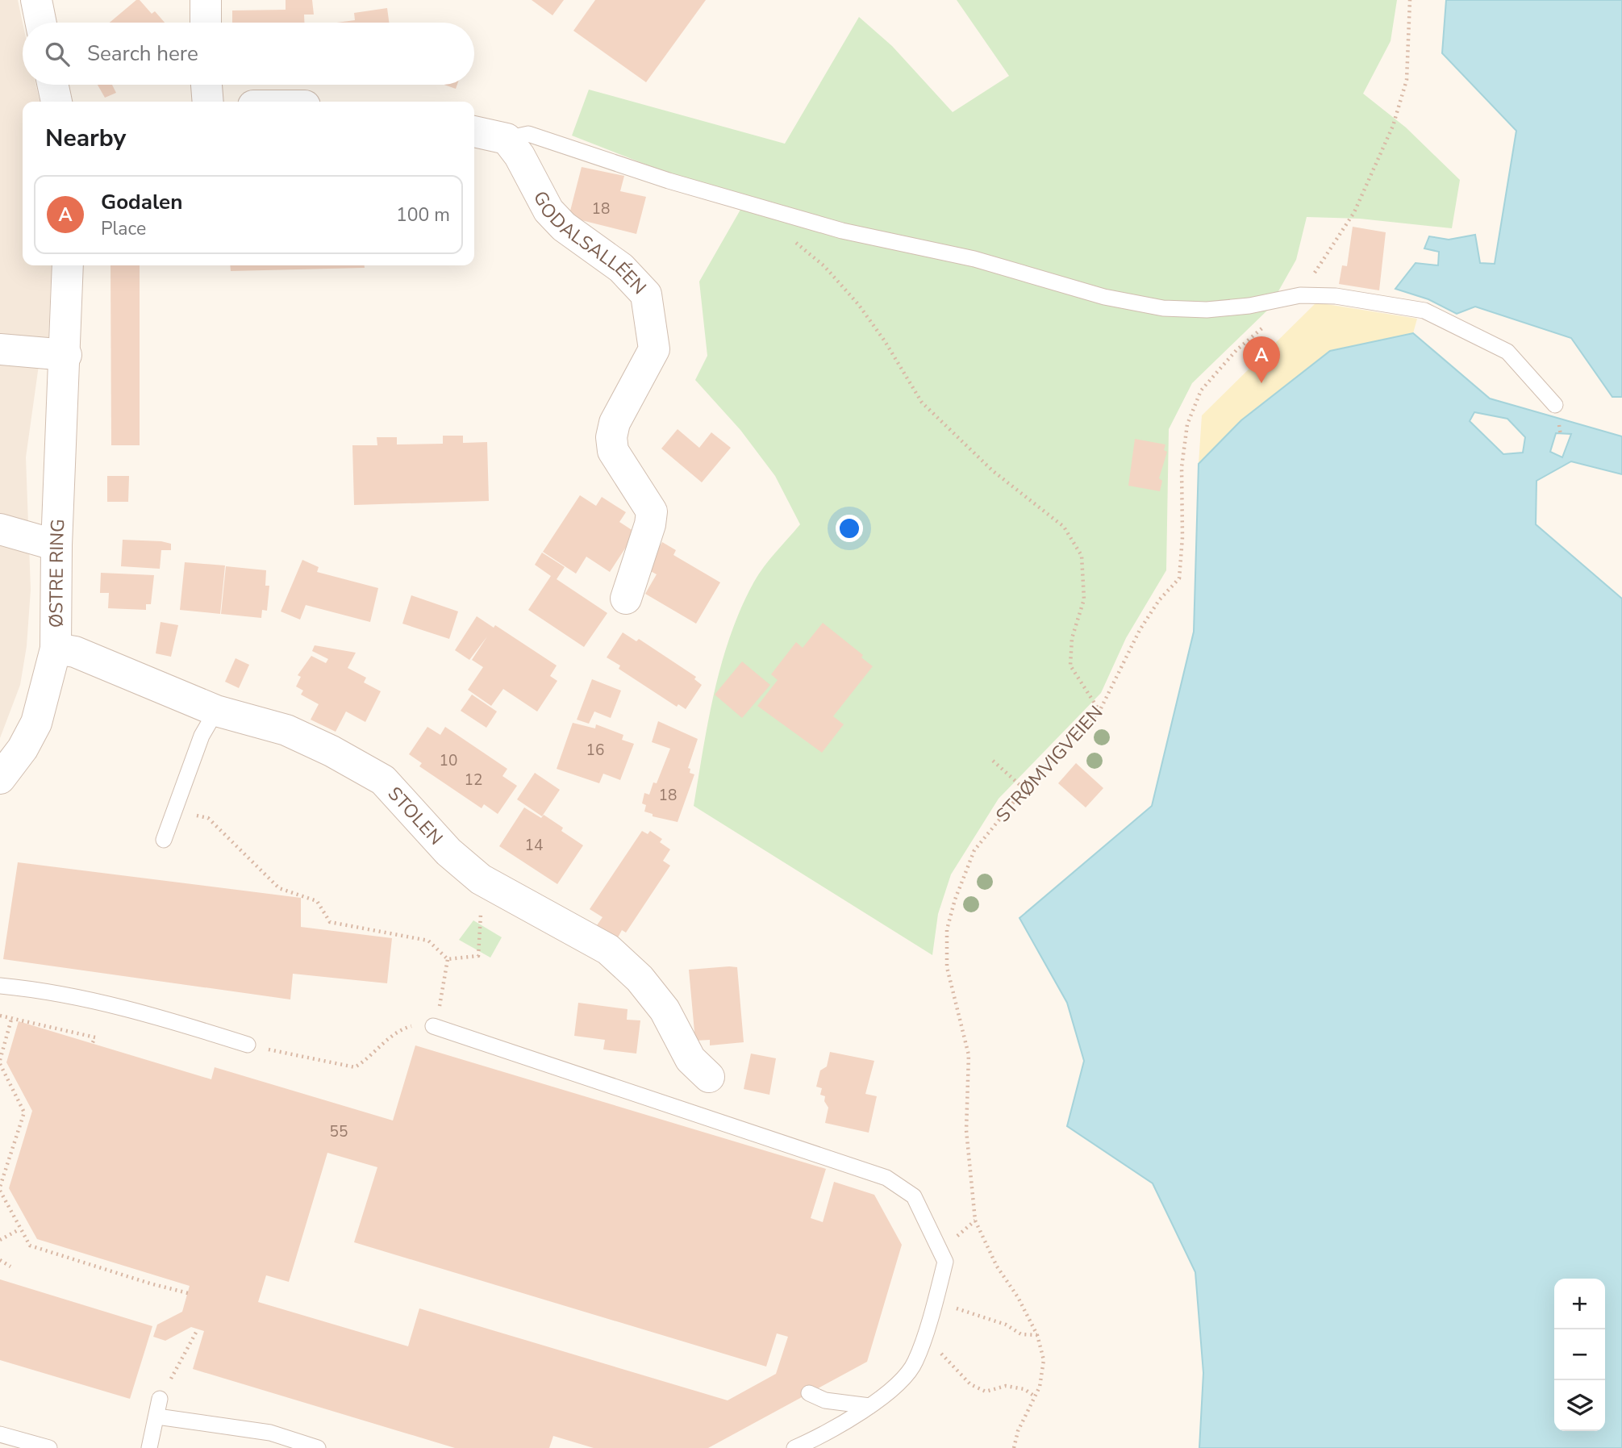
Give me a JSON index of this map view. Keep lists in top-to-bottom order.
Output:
{
  "streets": {
    "street": ["GODALSALLÉEN", "ØSTRE RING", "STOLEN"],
    "path": ["STRØMVIGVEIEN"]
  },
  "crossings": [
    ["ØSTRE RING", "STOLEN"]
  ],
  "house_numbers": [
    "18",
    "16",
    "10",
    "12",
    "18",
    "14",
    "55"
  ],
  "page": {
    "search": "Search here",
    "heading": "Nearby",
    "list": [
      {
        "mark": "A",
        "name": "Godalen",
        "note": "Place",
        "value": "100 m"
      }
    ],
    "pins": "A",
    "map_buttons": ["+", "−"]
  }
}
